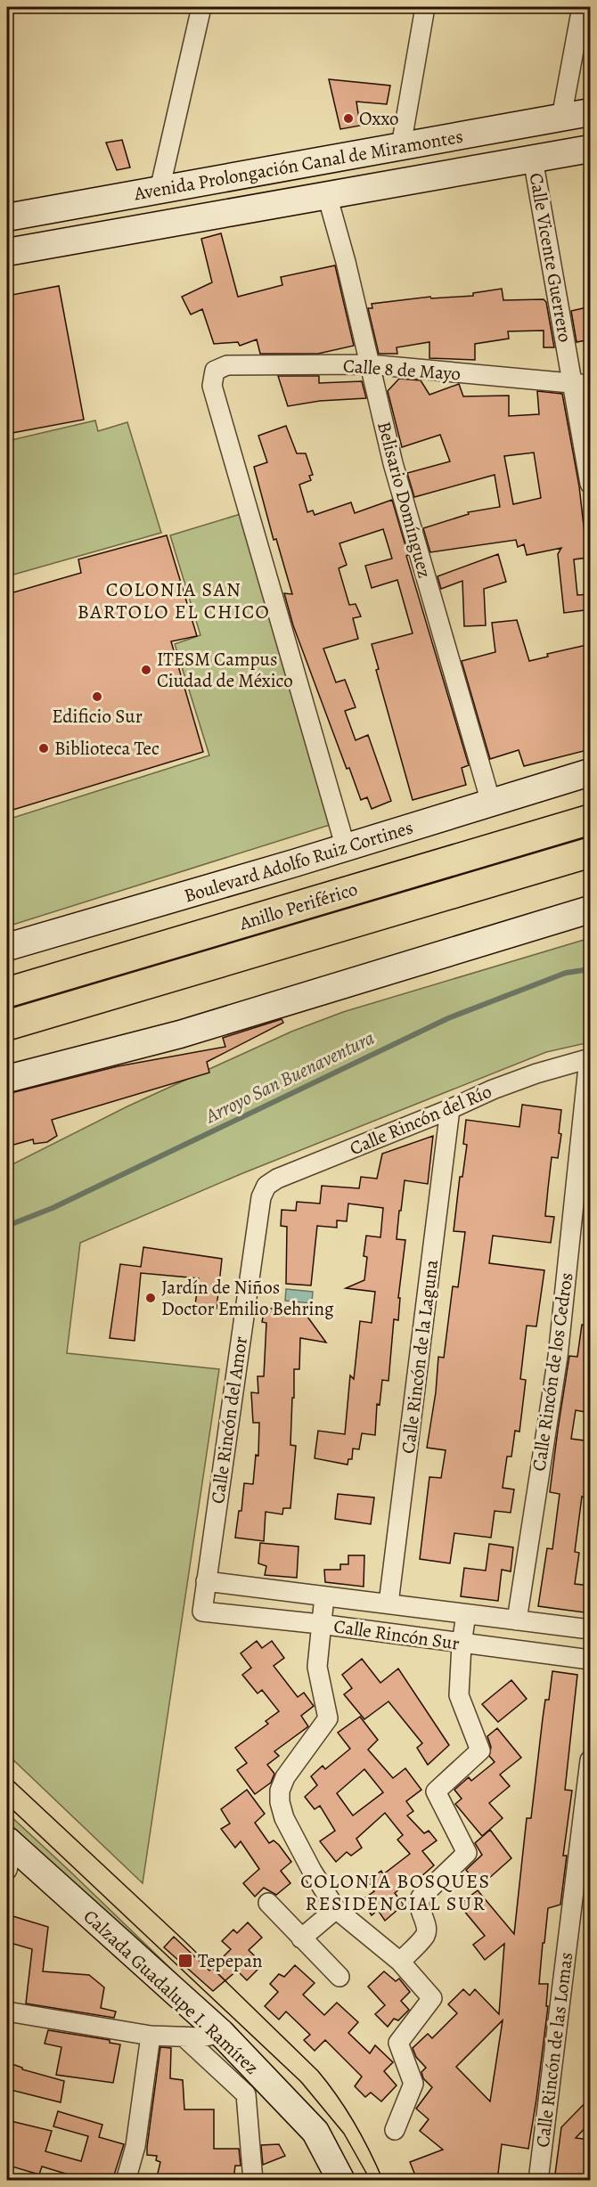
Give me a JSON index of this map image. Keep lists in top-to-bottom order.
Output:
{
  "streets": {
    "highway": ["Anillo Periférico"],
    "main road": ["Avenida Prolongación Canal de Miramontes", "Boulevard Adolfo Ruiz Cortines", "Calzada Guadalupe I. Ramírez"],
    "street": [
      "Calle Vicente Guerrero",
      "Calle 8 de Mayo",
      "Belisario Domínguez",
      "Calle Rincón del Río",
      "Calle Rincón de la Laguna",
      "Calle Rincón de los Cedros",
      "Calle Rincón del Amor",
      "Calle Rincón Sur",
      "Calle Rincón de las Lomas"
    ]
  },
  "crossings": [
    ["Avenida Prolongación Canal de Miramontes", "Calle Vicente Guerrero"],
    ["Avenida Prolongación Canal de Miramontes", "Belisario Domínguez"],
    ["Calle Vicente Guerrero", "Calle 8 de Mayo"],
    ["Calle 8 de Mayo", "Belisario Domínguez"],
    ["Calle 8 de Mayo", "Boulevard Adolfo Ruiz Cortines"],
    ["Belisario Domínguez", "Boulevard Adolfo Ruiz Cortines"],
    ["Calle Rincón del Río", "Calle Rincón de la Laguna"],
    ["Calle Rincón del Río", "Calle Rincón de los Cedros"],
    ["Calle Rincón del Río", "Calle Rincón del Amor"],
    ["Calle Rincón de la Laguna", "Calle Rincón Sur"],
    ["Calle Rincón de los Cedros", "Calle Rincón Sur"],
    ["Calle Rincón del Amor", "Calle Rincón Sur"]
  ],
  "districts": ["COLONIA SAN BARTOLO EL CHICO", "COLONIA BOSQUES RESIDENCIAL SUR"],
  "water": ["Arroyo San Buenaventura"],
  "places": {
    "other": [
      "Oxxo",
      "ITESM Campus Ciudad de México",
      "Edificio Sur",
      "Biblioteca Tec",
      "Jardín de Niños Doctor Emilio Behring"
    ],
    "transit": ["Tepepan"]
  }
}
